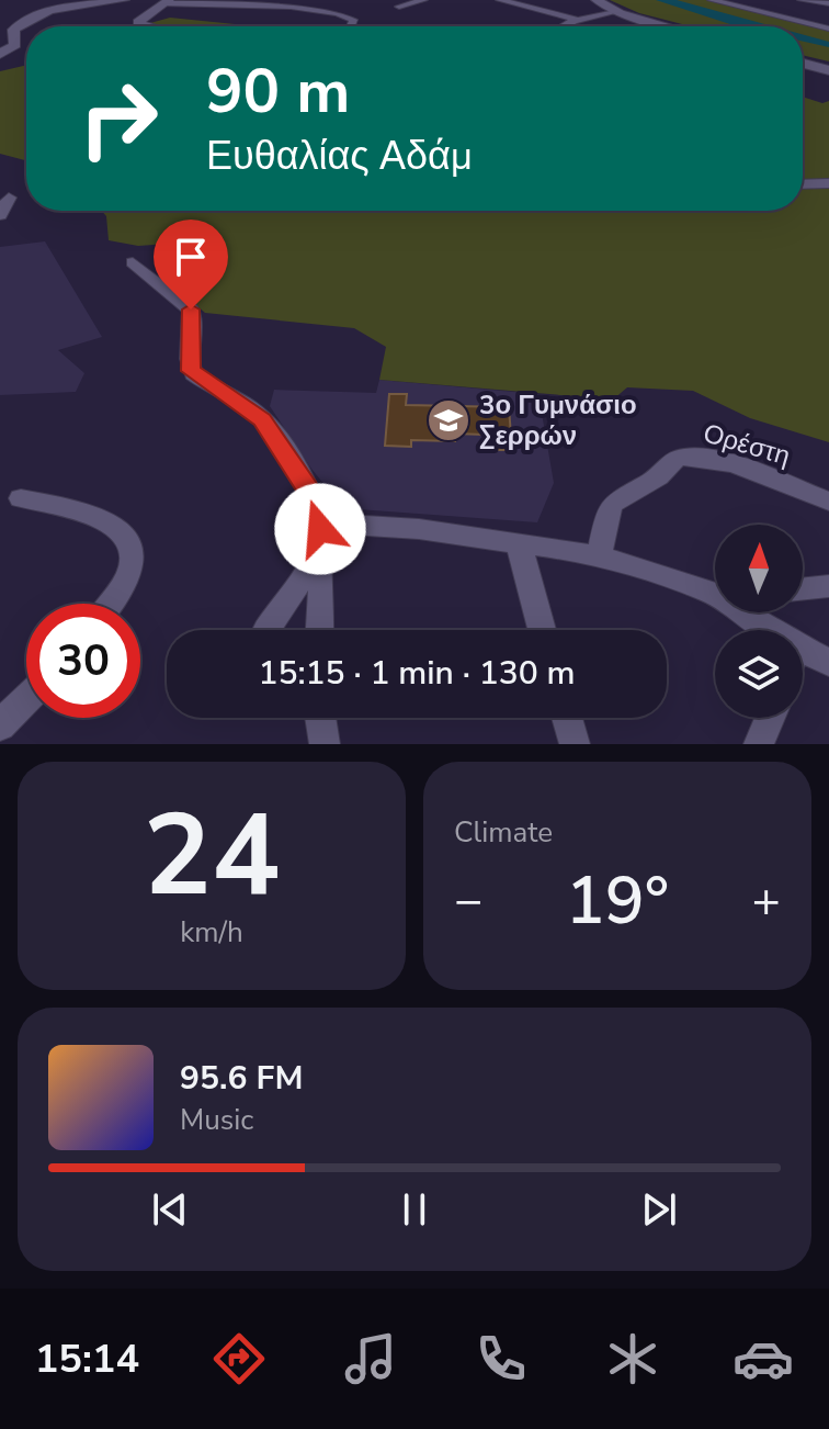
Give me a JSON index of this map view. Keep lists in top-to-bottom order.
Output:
{
  "streets": {
    "street": ["Ορέστη"]
  },
  "places": {
    "school or university": ["3ο Γυμνάσιο Σερρών"]
  },
  "north": "top",
  "page": {
    "turn": ["90 m", "Ευθαλίας Αδάμ"],
    "limit": "30",
    "trip": "15:15 · 1 min · 130 m",
    "tile": [
      ["24", "km/h"],
      "Climate"
    ],
    "heat": ["−", "19°", "+"],
    "song": ["95.6 FM", "Music"],
    "tabs": "15:14"
  }
}
